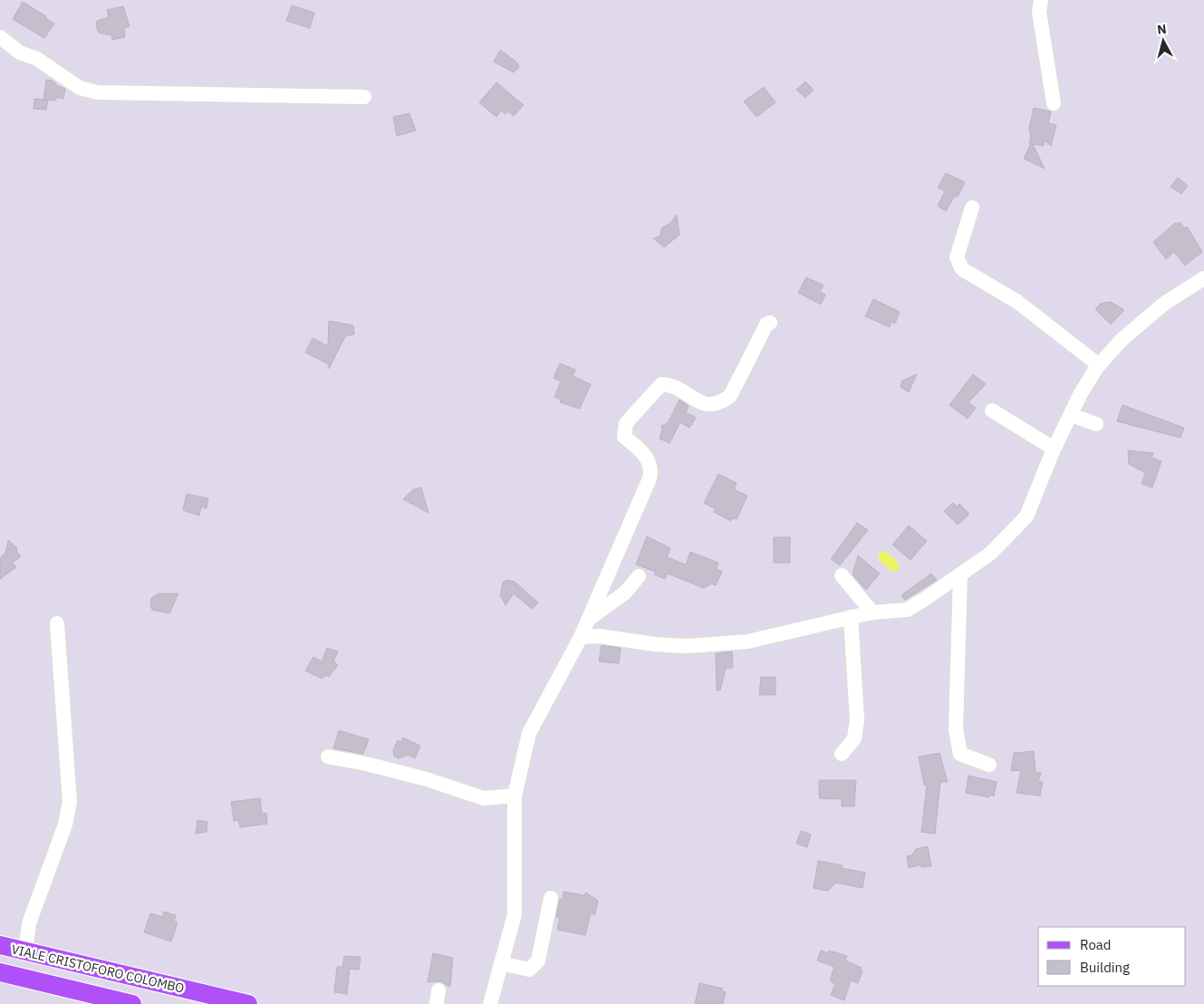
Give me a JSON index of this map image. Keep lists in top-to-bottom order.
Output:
{
  "streets": {
    "main road": ["VIALE CRISTOFORO COLOMBO"]
  },
  "legend": ["Road", "Building"],
  "north": "top"
}
